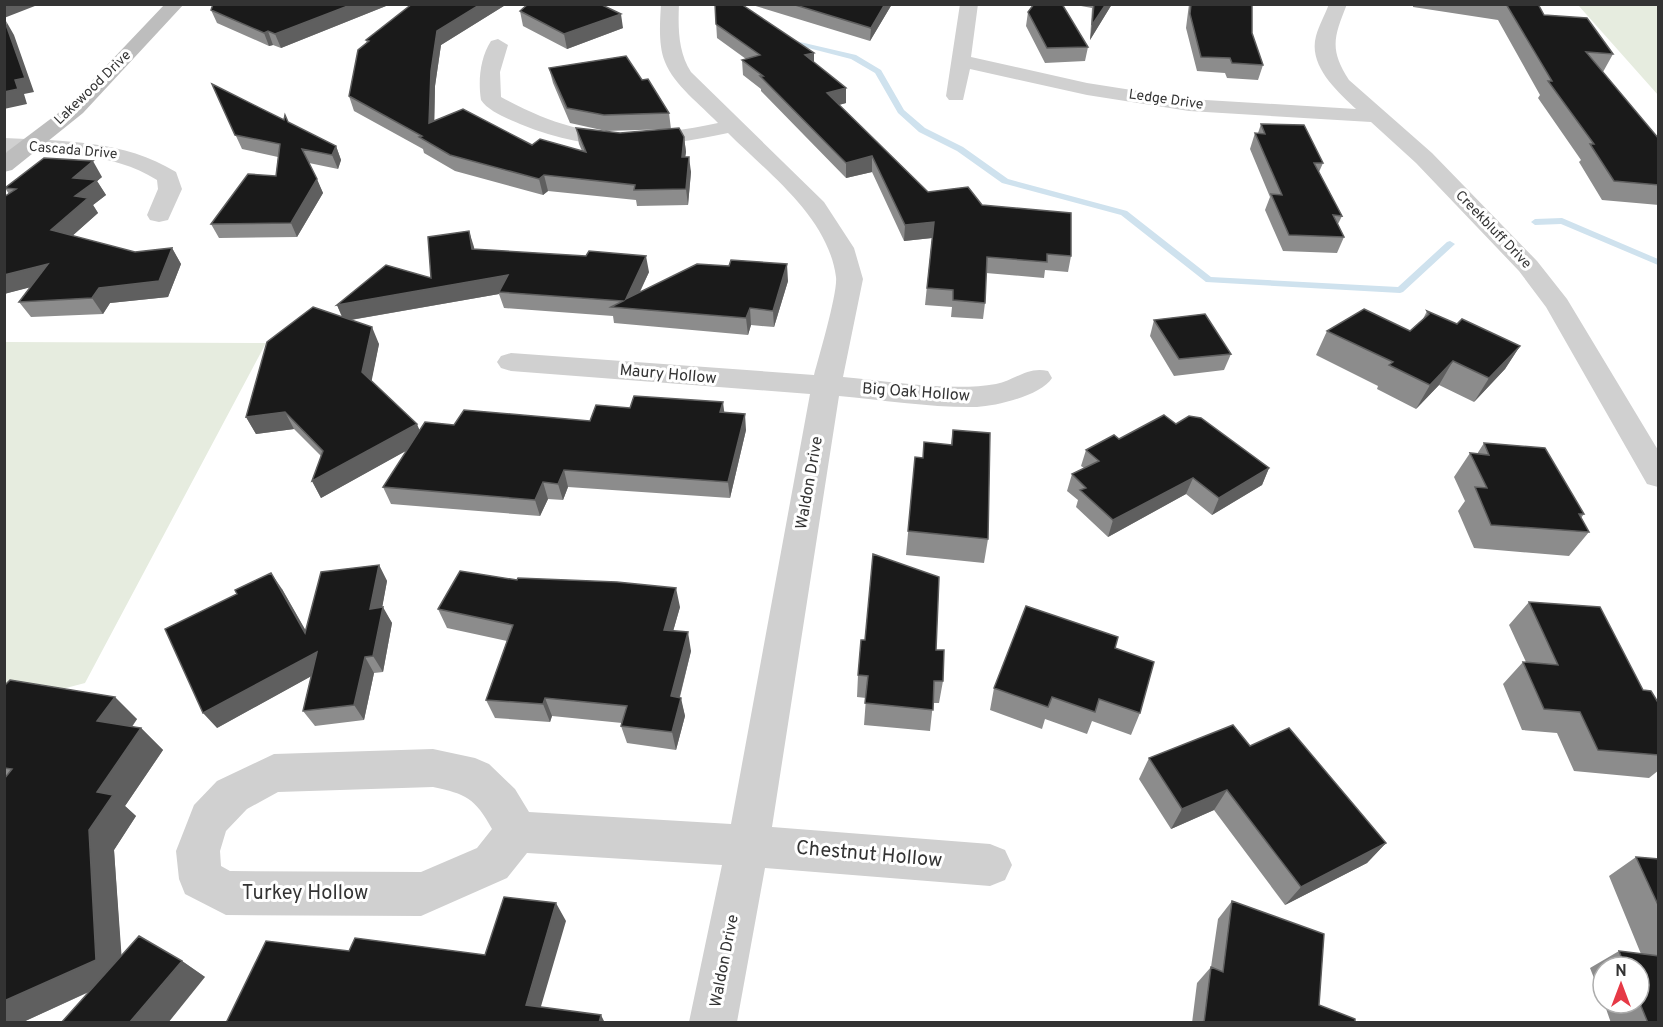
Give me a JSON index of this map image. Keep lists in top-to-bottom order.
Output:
{
  "streets": {
    "street": [
      "Lakewood Drive",
      "Ledge Drive",
      "Cascada Drive",
      "Creekbluff Drive",
      "Maury Hollow",
      "Big Oak Hollow",
      "Waldon Drive",
      "Chestnut Hollow",
      "Turkey Hollow"
    ]
  },
  "crossings": [
    ["Lakewood Drive", "Cascada Drive"],
    ["Ledge Drive", "Creekbluff Drive"],
    ["Maury Hollow", "Big Oak Hollow"],
    ["Maury Hollow", "Waldon Drive"],
    ["Big Oak Hollow", "Waldon Drive"],
    ["Waldon Drive", "Chestnut Hollow"]
  ],
  "north": "top"
}
